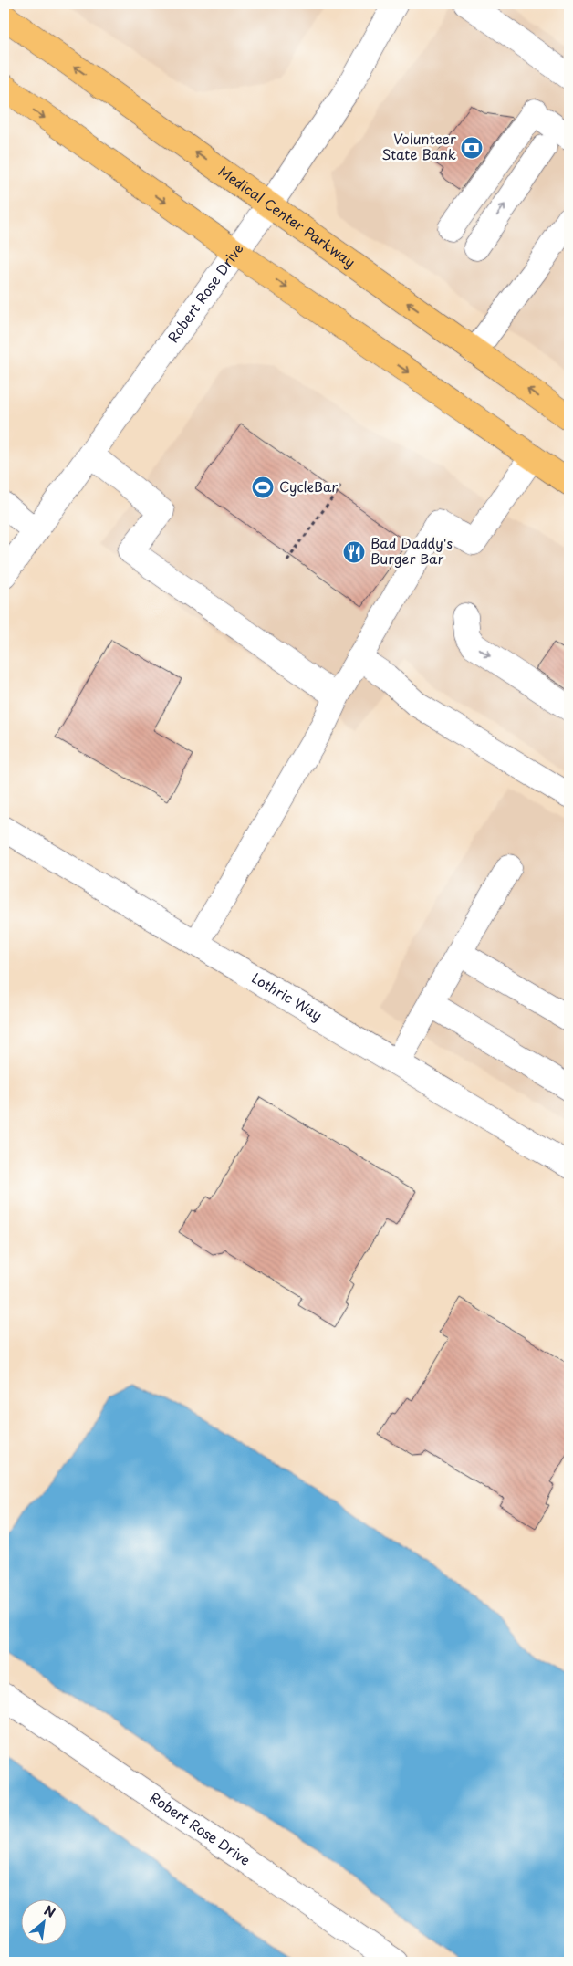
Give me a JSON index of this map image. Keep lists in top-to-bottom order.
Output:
{
  "streets": {
    "main road": ["Medical Center Parkway"],
    "street": ["Robert Rose Drive", "Lothric Way"]
  },
  "crossings": [
    ["Medical Center Parkway", "Robert Rose Drive"]
  ],
  "places": {
    "bank": ["Volunteer State Bank"],
    "sports": ["CycleBar"],
    "restaurant": ["Bad Daddy's Burger Bar"]
  },
  "north": "top right"
}
